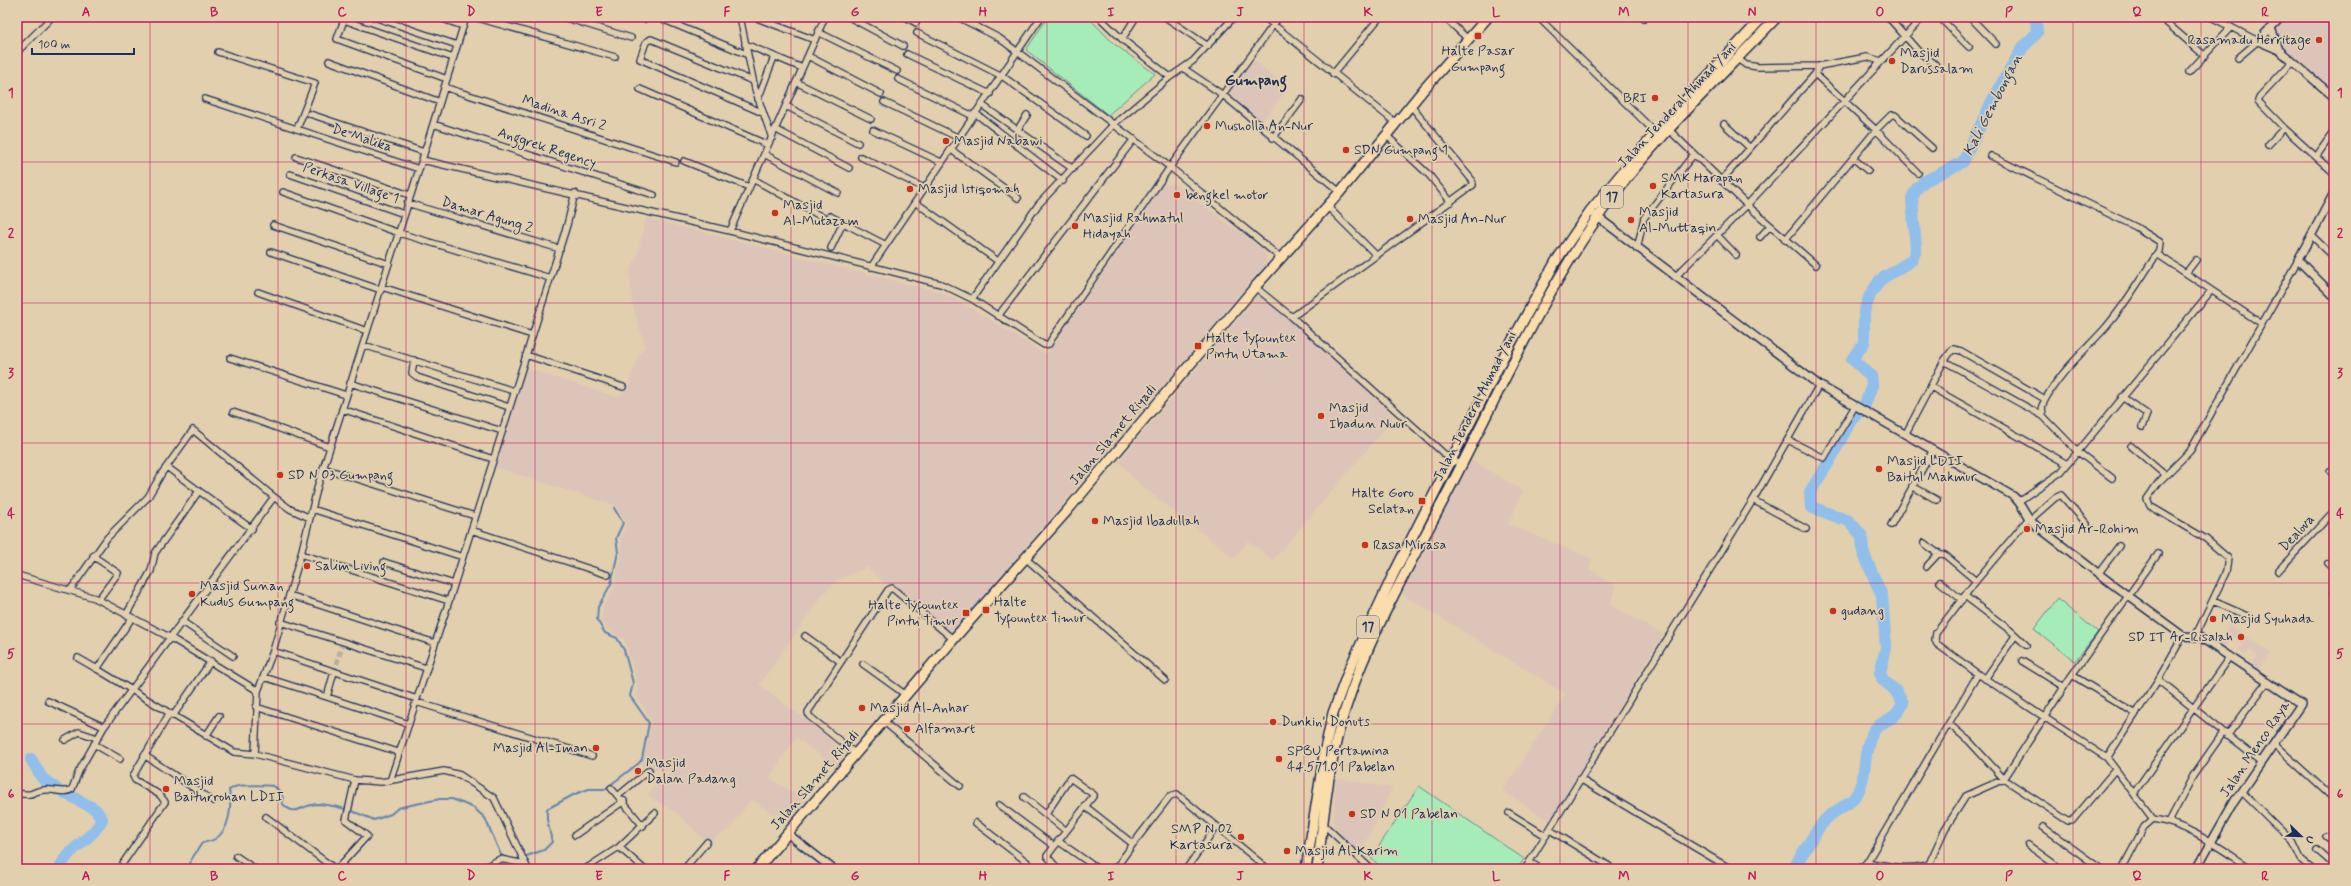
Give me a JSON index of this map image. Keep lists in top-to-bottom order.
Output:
{
  "streets": {
    "main road": ["Jalan Jenderal Ahmad Yani", "17", "Jalan Slamet Riyadi"],
    "street": [
      "Madina Asri 2",
      "De Malika",
      "Anggrek Regency",
      "Perkasa Village 1",
      "Damar Agung 2",
      "Dealova",
      "Jalan Menco Raya"
    ]
  },
  "districts": ["Gumpang"],
  "water": ["Kali Gembongan"],
  "places": {
    "transit": [
      "Halte Pasar Gumpang",
      "Halte Tyfountex Pintu Utama",
      "Halte Goro Selatan",
      "Halte Tyfountex Timur",
      "Halte Tyfountex Pintu Timur"
    ],
    "other": [
      "Rasamadu Herritage",
      "Masjid Darussalam",
      "BRI",
      "Musholla An-Nur",
      "Masjid Nabawi",
      "SDN Gumpang 1",
      "SMK Harapan Kartasura",
      "Masjid Istiqomah",
      "bengkel motor",
      "Masjid Al-Mutazam",
      "Masjid An-Nur",
      "Masjid Al-Muttaqin",
      "Masjid Rahmatul Hidayah",
      "Masjid Ibadun Nuur",
      "Masjid LDII Baitul Makmur",
      "SD N 03 Gumpang",
      "Masjid Ibadullah",
      "Masjid Ar-Rohim",
      "Rasa Mirasa",
      "Salim Living",
      "Masjid Sunan Kudus Gumpang",
      "gudang",
      "Masjid Syuhada",
      "SD IT Ar-Risalah",
      "Masjid Al-Anhar",
      "Dunkin' Donuts",
      "Alfamart",
      "Masjid Al-Iman",
      "SPBU Pertamina 44.571.01 Pabelan",
      "Masjid Dalan Padang",
      "Masjid Baiturrohan LDII",
      "SD N 01 Pabelan",
      "SMP N 02 Kartasura",
      "Masjid Al-Karim"
    ]
  },
  "scale_bar": "100 m",
  "north": "bottom right",
  "grid": {
    "columns": [
      "A",
      "B",
      "C",
      "D",
      "E",
      "F",
      "G",
      "H",
      "I",
      "J",
      "K",
      "L",
      "M",
      "N",
      "O",
      "P",
      "Q",
      "R"
    ],
    "rows": [
      "1",
      "2",
      "3",
      "4",
      "5",
      "6"
    ]
  }
}
